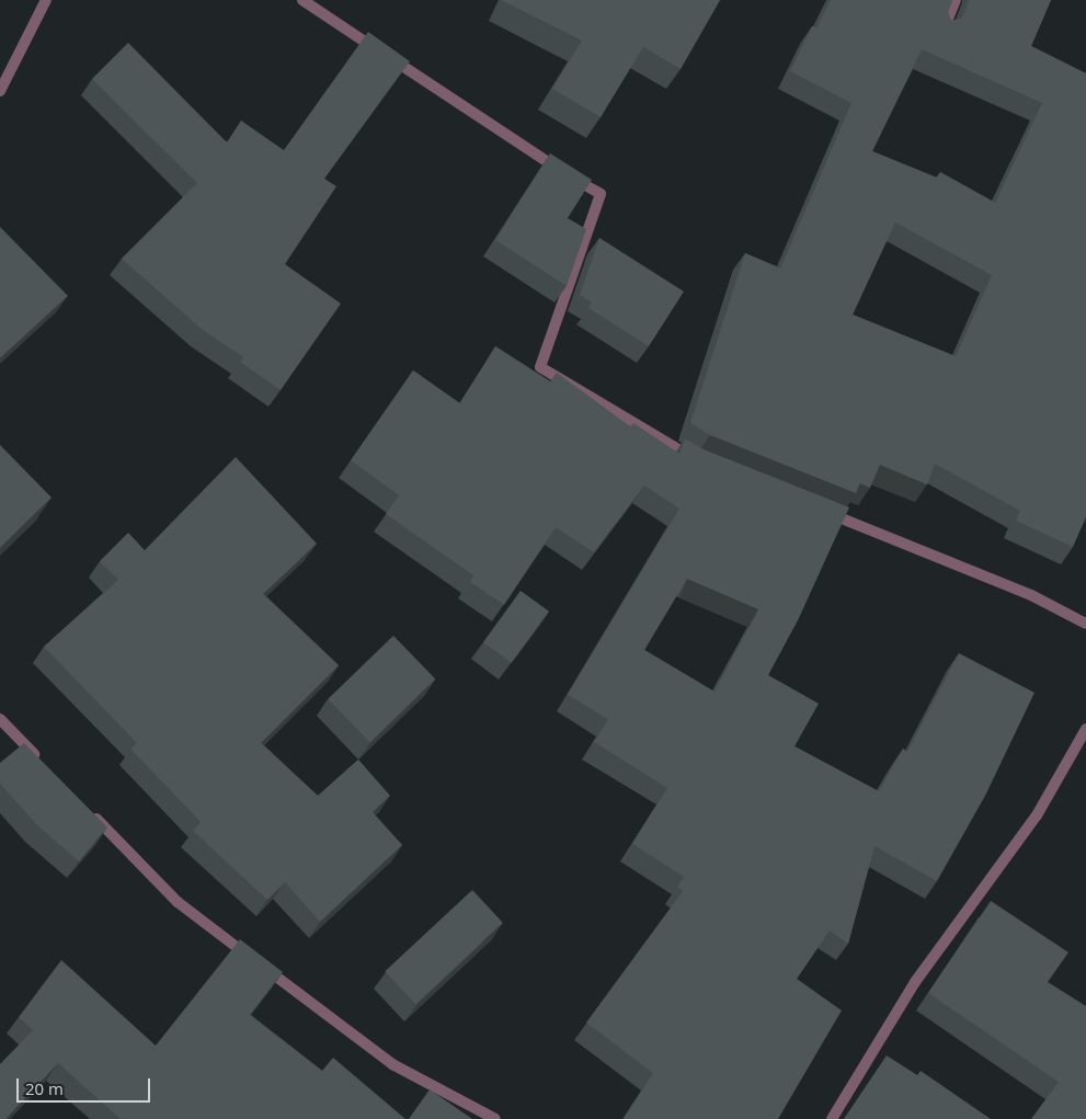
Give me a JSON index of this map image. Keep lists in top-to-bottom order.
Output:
{
  "scale_bar": "20 m"
}
